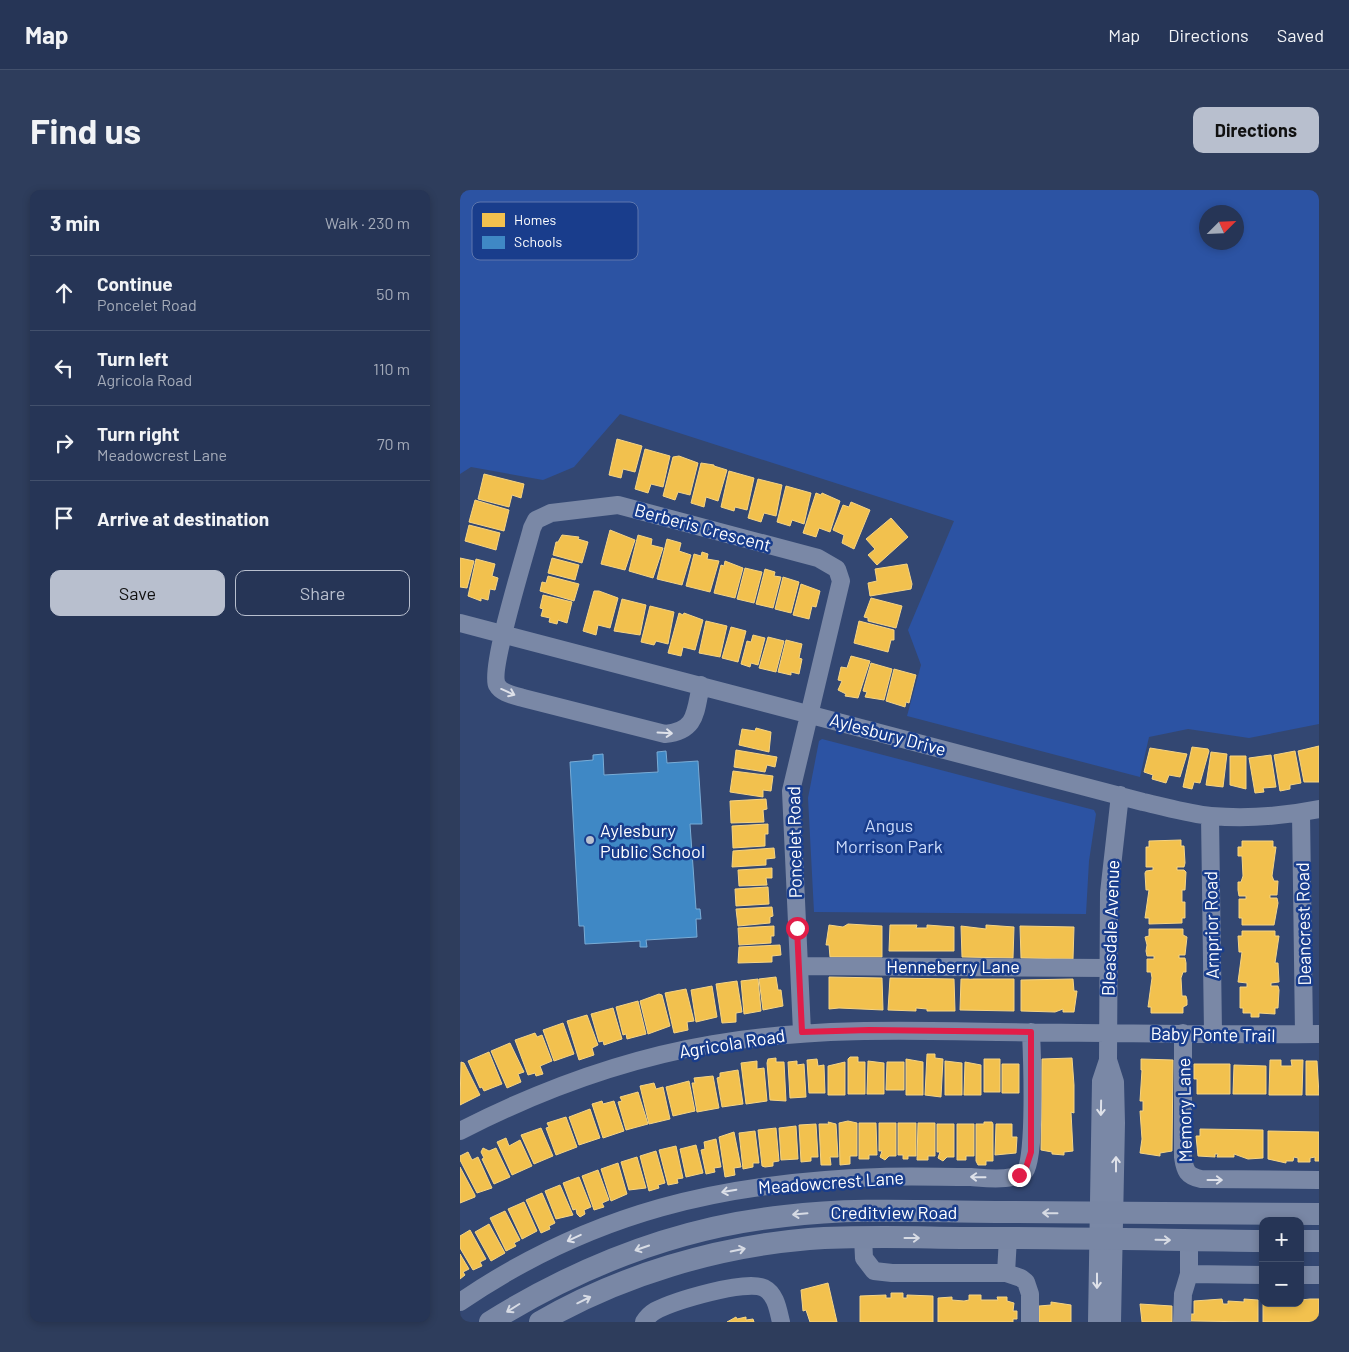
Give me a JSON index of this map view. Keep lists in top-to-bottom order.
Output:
{
  "streets": {
    "main road": ["Creditview Road"],
    "street": [
      "Berberis Crescent",
      "Aylesbury Drive",
      "Poncelet Road",
      "Deancrest Road",
      "Arnprior Road",
      "Bleasdale Avenue",
      "Henneberry Lane",
      "Baby Ponte Trail",
      "Agricola Road",
      "Memory Lane",
      "Meadowcrest Lane"
    ]
  },
  "crossings": [
    ["Berberis Crescent", "Aylesbury Drive"],
    ["Berberis Crescent", "Poncelet Road"],
    ["Aylesbury Drive", "Poncelet Road"],
    ["Aylesbury Drive", "Deancrest Road"],
    ["Aylesbury Drive", "Arnprior Road"],
    ["Aylesbury Drive", "Bleasdale Avenue"],
    ["Poncelet Road", "Henneberry Lane"],
    ["Poncelet Road", "Agricola Road"],
    ["Deancrest Road", "Baby Ponte Trail"],
    ["Arnprior Road", "Baby Ponte Trail"],
    ["Bleasdale Avenue", "Henneberry Lane"],
    ["Bleasdale Avenue", "Baby Ponte Trail"],
    ["Bleasdale Avenue", "Agricola Road"],
    ["Bleasdale Avenue", "Creditview Road"],
    ["Baby Ponte Trail", "Agricola Road"],
    ["Baby Ponte Trail", "Memory Lane"],
    ["Agricola Road", "Meadowcrest Lane"]
  ],
  "one_way": ["Meadowcrest Lane"],
  "parks": ["Angus Morrison Park"],
  "places": ["Aylesbury Public School"],
  "legend": ["Homes", "Schools"],
  "north": "top right",
  "page": {
    "header": "Map",
    "nav": ["Map", "Directions", "Saved"],
    "buttons": [
      "Directions",
      ["Save", "Share"]
    ],
    "title": "Find us",
    "heading": ["3 min", "Walk · 230 m"],
    "list": [
      ["Continue", "Poncelet Road", "50 m"],
      ["Turn left", "Agricola Road", "110 m"],
      ["Turn right", "Meadowcrest Lane", "70 m"],
      "Arrive at destination"
    ],
    "map_buttons": ["+", "−"]
  }
}
